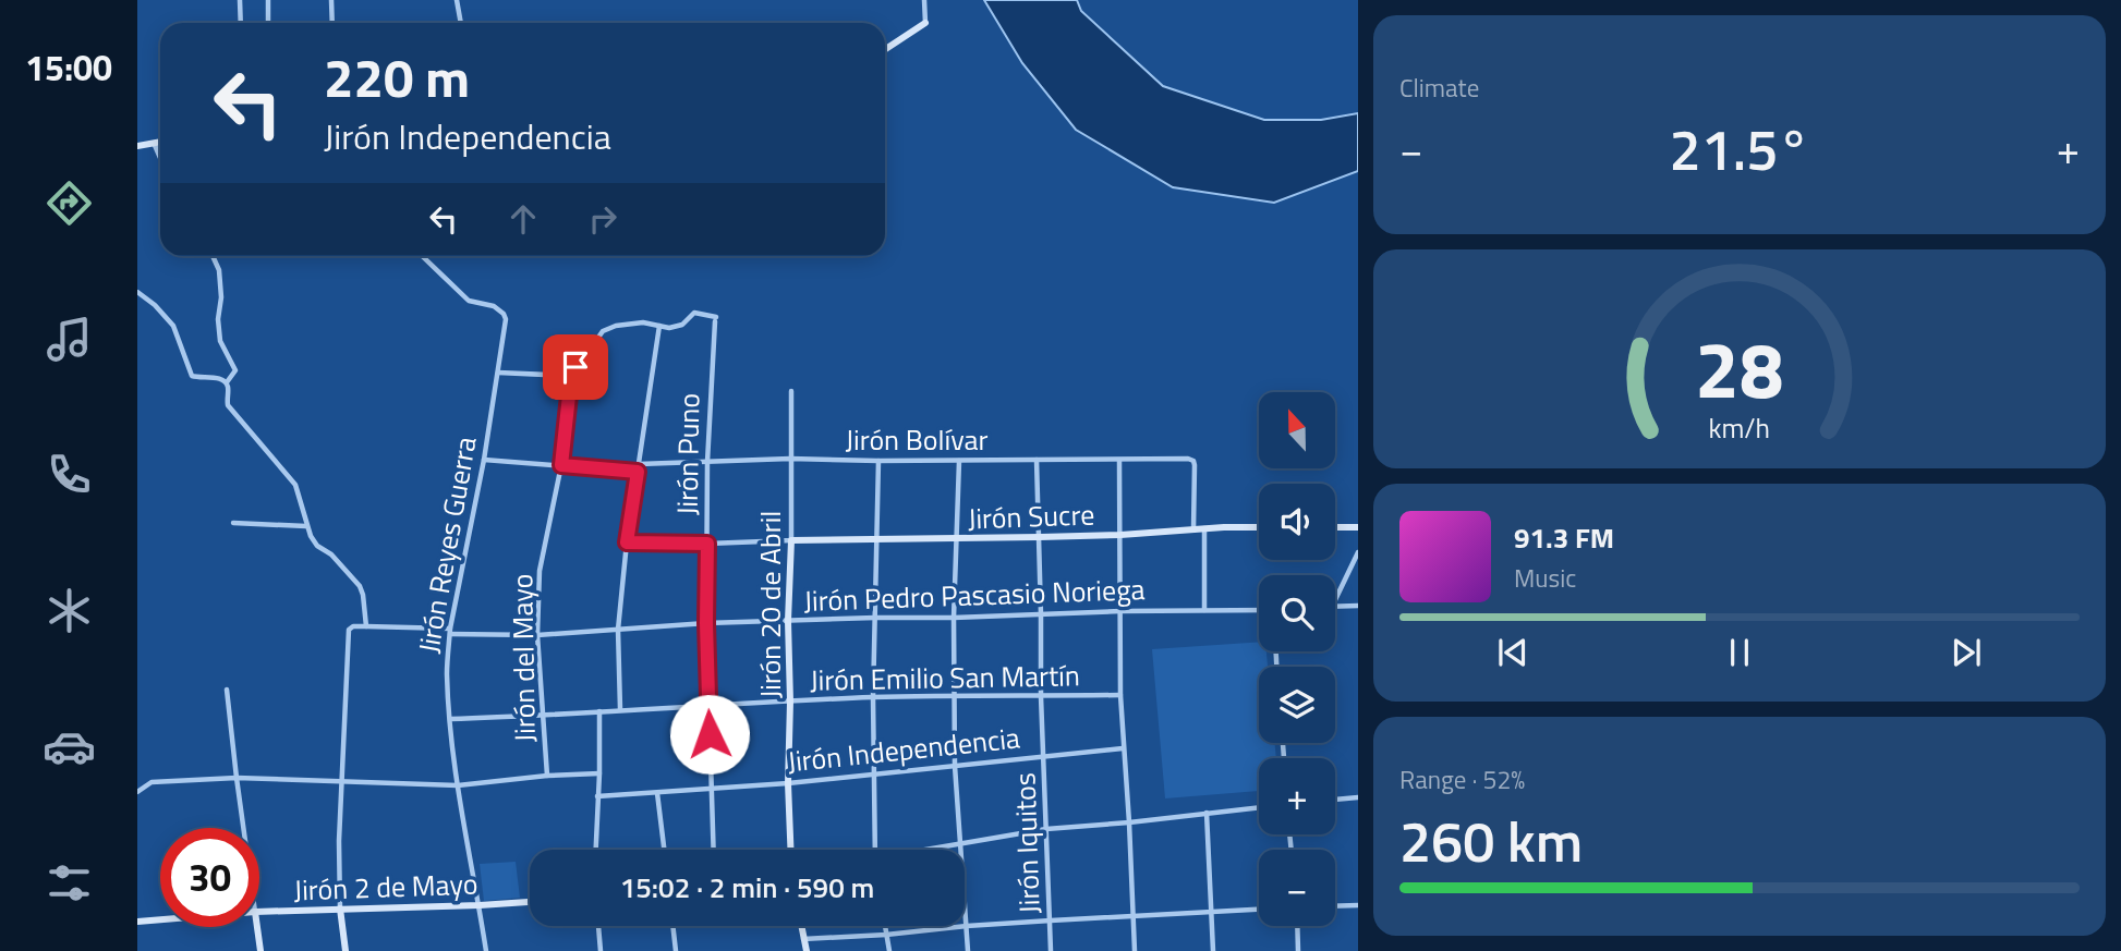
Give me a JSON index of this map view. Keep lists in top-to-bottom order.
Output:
{
  "streets": {
    "street": [
      "Jirón Bolívar",
      "Jirón Puno",
      "Jirón Sucre",
      "Jirón Reyes Guerra",
      "Jirón Pedro Pascasio Noriega",
      "Jirón 20 de Abril",
      "Jirón del Mayo",
      "Jirón Emilio San Martín",
      "Jirón Independencia",
      "Jirón Iquitos",
      "Jirón 2 de Mayo"
    ]
  },
  "crossings": [
    ["Jirón Bolívar", "Jirón Puno"],
    ["Jirón Bolívar", "Jirón Sucre"],
    ["Jirón Bolívar", "Jirón 20 de Abril"],
    ["Jirón Bolívar", "Jirón Iquitos"],
    ["Jirón Puno", "Jirón Pedro Pascasio Noriega"],
    ["Jirón Puno", "Jirón del Mayo"],
    ["Jirón Puno", "Jirón Emilio San Martín"],
    ["Jirón Puno", "Jirón Independencia"],
    ["Jirón Sucre", "Jirón 20 de Abril"],
    ["Jirón Sucre", "Jirón Iquitos"],
    ["Jirón Reyes Guerra", "Jirón Pedro Pascasio Noriega"],
    ["Jirón Reyes Guerra", "Jirón Emilio San Martín"],
    ["Jirón Reyes Guerra", "Jirón 2 de Mayo"],
    ["Jirón Pedro Pascasio Noriega", "Jirón 20 de Abril"],
    ["Jirón Pedro Pascasio Noriega", "Jirón del Mayo"],
    ["Jirón Pedro Pascasio Noriega", "Jirón Iquitos"],
    ["Jirón 20 de Abril", "Jirón Emilio San Martín"],
    ["Jirón 20 de Abril", "Jirón Independencia"],
    ["Jirón del Mayo", "Jirón Emilio San Martín"],
    ["Jirón Emilio San Martín", "Jirón Iquitos"],
    ["Jirón Independencia", "Jirón Iquitos"]
  ],
  "north": "top",
  "page": {
    "tabs": "15:00",
    "tile": [
      "Climate",
      ["Range · 52%", "260 km"]
    ],
    "turn": ["220 m", "Jirón Independencia"],
    "heat": ["−", "21.5°", "+"],
    "map_buttons": ["+", "−"],
    "song": ["91.3 FM", "Music"],
    "limit": "30",
    "trip": "15:02 · 2 min · 590 m",
    "gauge": ["28", "km/h"]
  }
}
